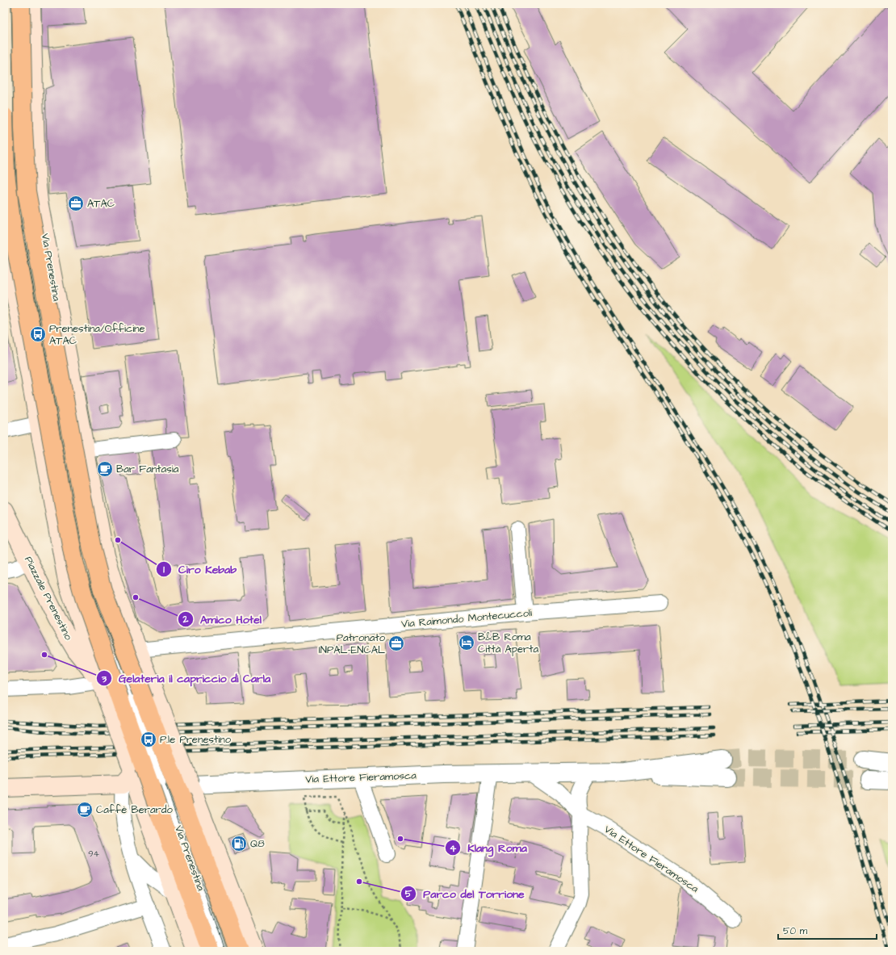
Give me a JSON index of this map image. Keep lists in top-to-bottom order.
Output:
{
  "streets": {
    "main road": ["Via Prenestina", "Piazzale Prenestino"],
    "street": ["Via Raimondo Montecuccoli", "Via Ettore Fieramosca"]
  },
  "crossings": [
    ["Via Prenestina", "Via Raimondo Montecuccoli"]
  ],
  "places": {
    "office": ["ATAC", "Patronato INPAL-ENCAL"],
    "bus stop": ["Prenestina/Officine ATAC", "P.le Prenestino"],
    "cafe": ["Bar Fantasia", "Caffè Berardo"],
    "other": [
      "Ciro Kebab",
      "Amico Hotel",
      "Gelateria il capriccio di Carla",
      "Klang Roma",
      "Parco del Torrione"
    ],
    "hotel": ["B&B Roma Città Aperta"],
    "fuel station": ["Q8"]
  },
  "house_numbers": ["94"],
  "scale_bar": "50 m"
}
